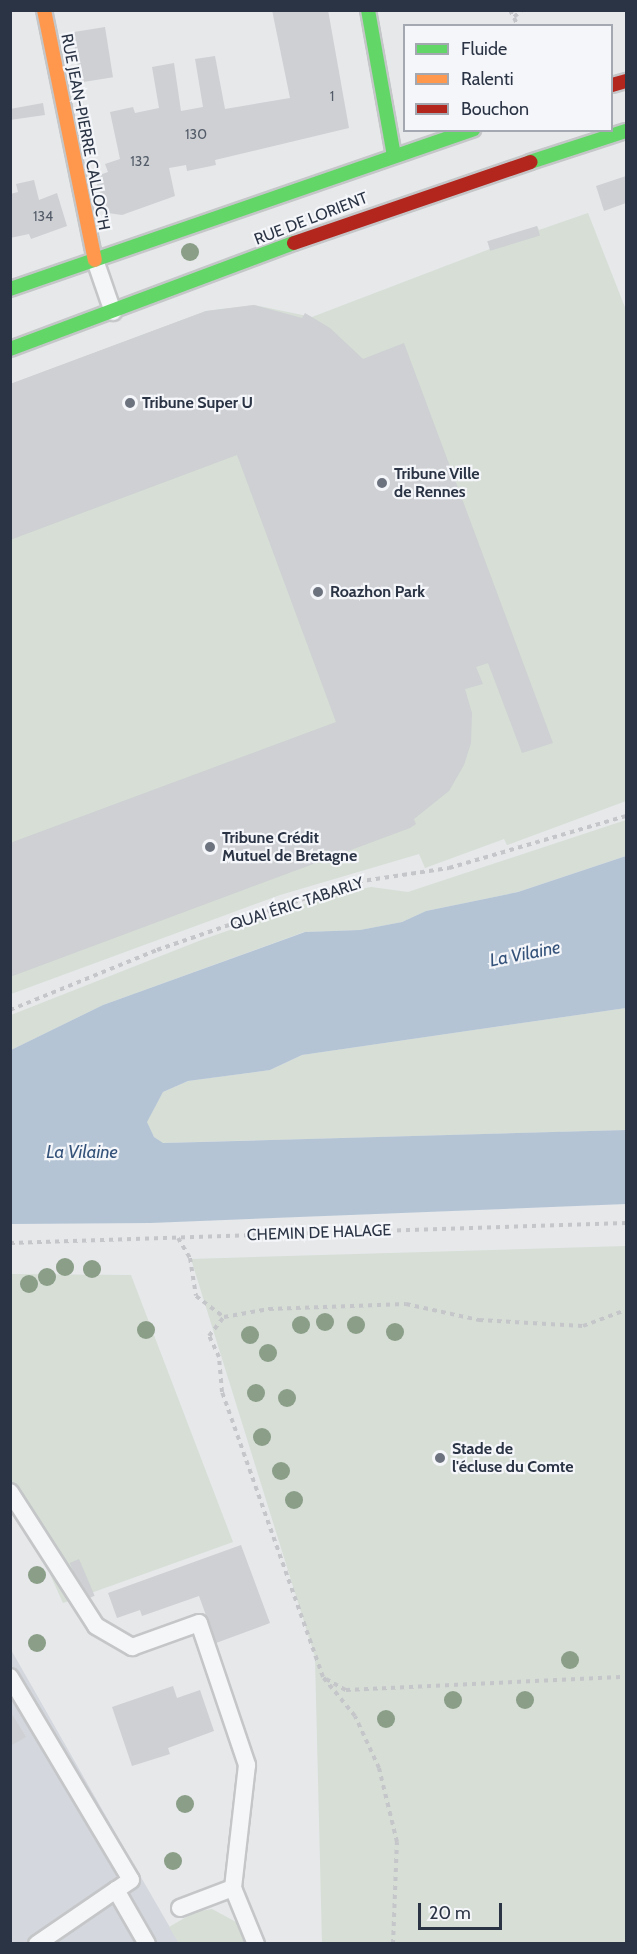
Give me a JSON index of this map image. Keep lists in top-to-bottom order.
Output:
{
  "streets": {
    "main road": ["RUE JEAN-PIERRE CALLOC'H", "RUE DE LORIENT"],
    "path": ["QUAI ÉRIC TABARLY", "CHEMIN DE HALAGE"]
  },
  "crossings": [
    ["RUE JEAN-PIERRE CALLOC'H", "RUE DE LORIENT"]
  ],
  "water": ["La Vilaine"],
  "places": [
    "Tribune Super U",
    "Tribune Ville de Rennes",
    "Roazhon Park",
    "Tribune Crédit Mutuel de Bretagne",
    "Stade de l'écluse du Comte"
  ],
  "house_numbers": [
    "1",
    "130",
    "132",
    "134"
  ],
  "legend": ["Fluide", "Ralenti", "Bouchon"],
  "scale_bar": "20 m"
}
